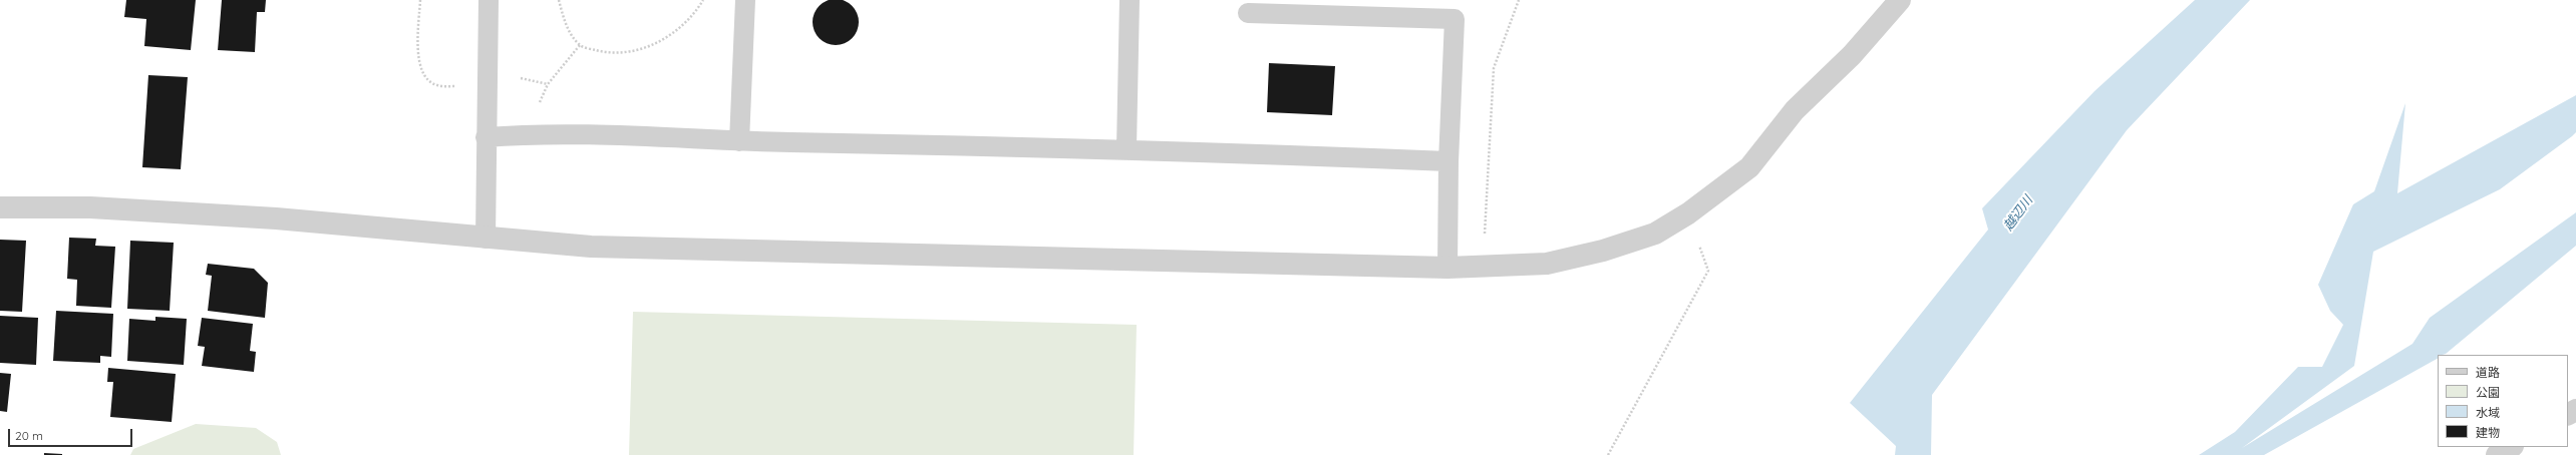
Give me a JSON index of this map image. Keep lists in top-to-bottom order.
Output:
{
  "water": ["越辺川"],
  "legend": [
    "道路",
    "公園",
    "水域",
    "建物"
  ],
  "scale_bar": "20 m"
}
